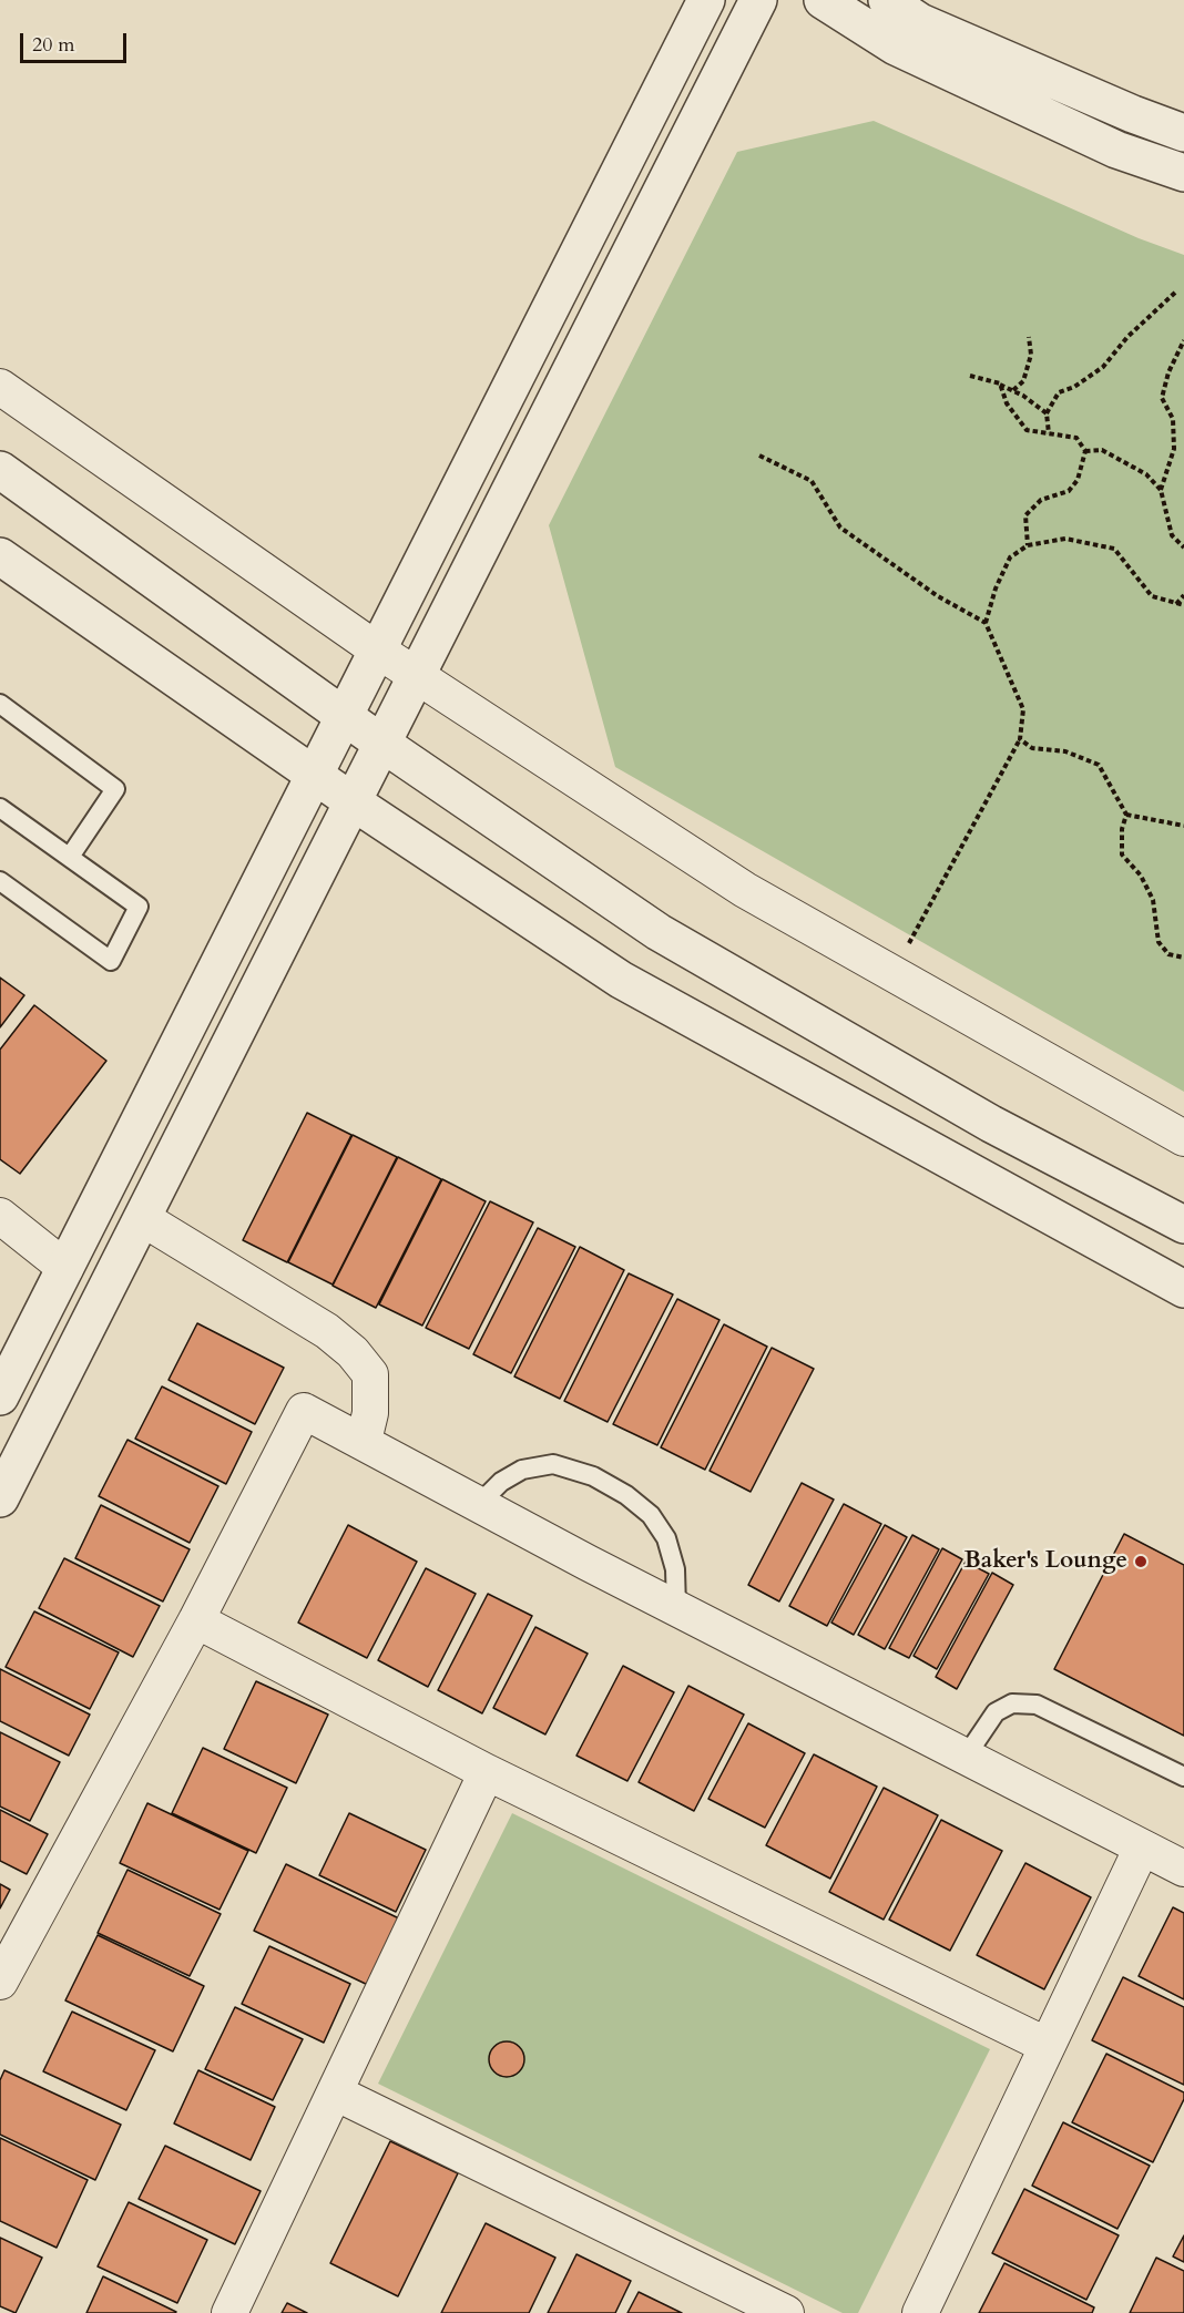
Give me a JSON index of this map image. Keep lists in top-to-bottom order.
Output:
{
  "places": ["Baker's Lounge"],
  "scale_bar": "20 m"
}
